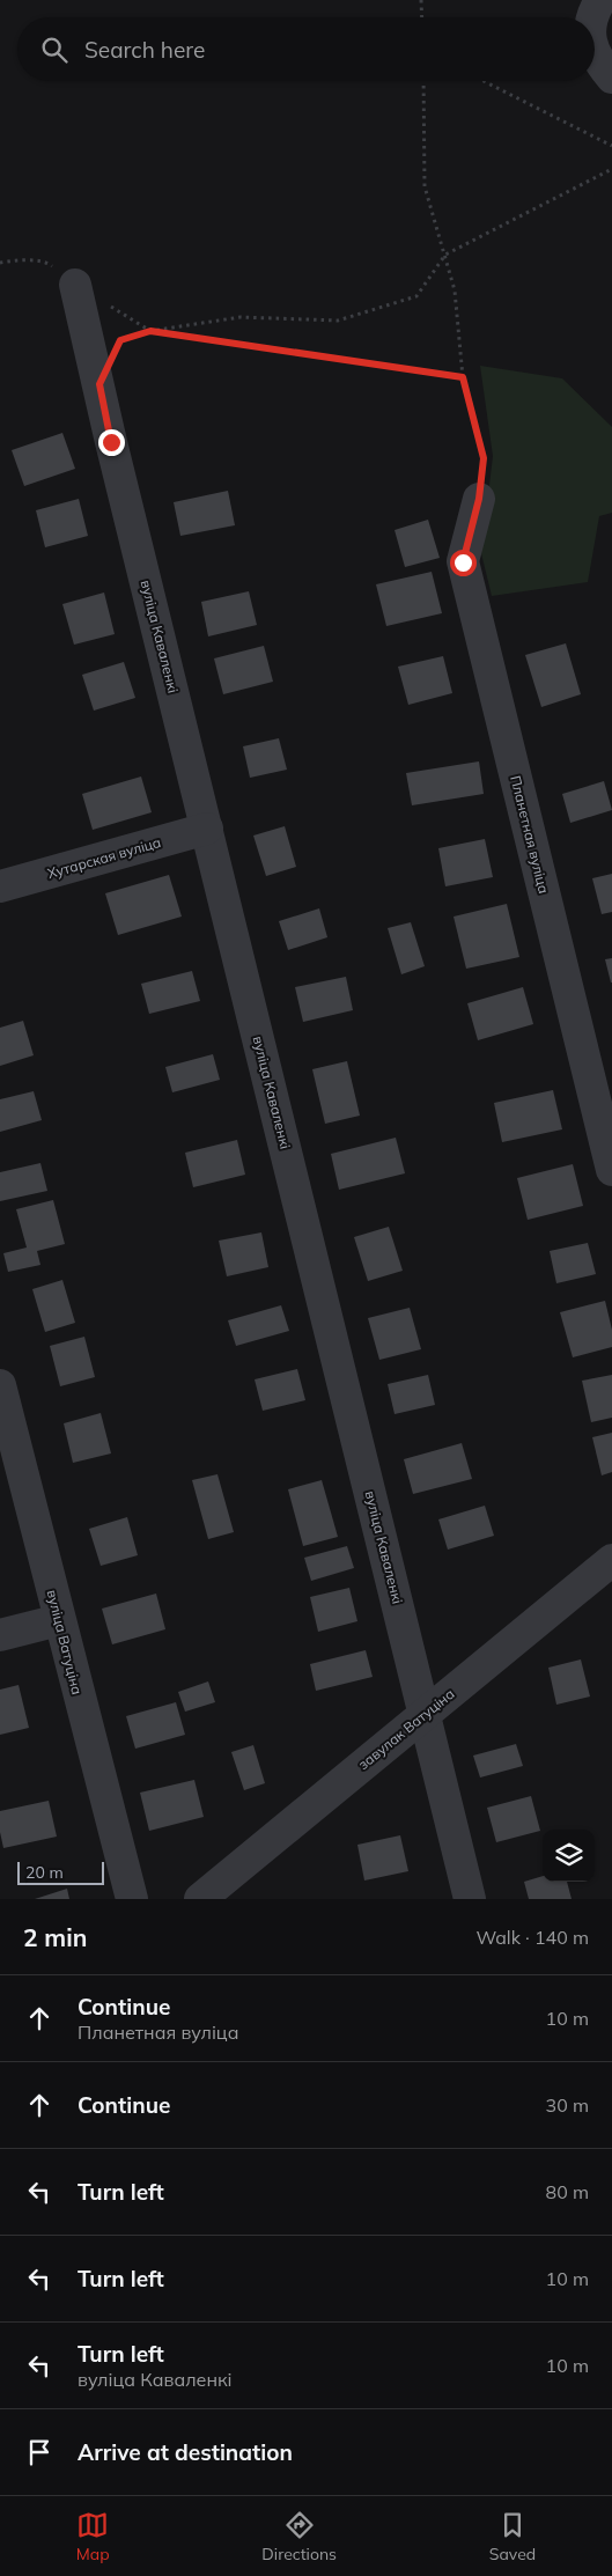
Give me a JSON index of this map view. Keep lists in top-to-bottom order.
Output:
{
  "streets": {
    "street": [
      "вуліца Каваленкі",
      "Планетная вуліца",
      "Хутарская вуліца",
      "вуліца Ватуціна",
      "завулак Ватуціна"
    ]
  },
  "crossings": [
    ["вуліца Каваленкі", "Хутарская вуліца"],
    ["вуліца Каваленкі", "завулак Ватуціна"]
  ],
  "scale_bar": "20 m",
  "page": {
    "search": "Search here",
    "scale": "20 m",
    "heading": ["2 min", "Walk · 140 m"],
    "list": [
      ["Continue", "Планетная вуліца", "10 m"],
      ["Continue", "30 m"],
      ["Turn left", "80 m"],
      ["Turn left", "10 m"],
      ["Turn left", "вуліца Каваленкі", "10 m"],
      "Arrive at destination"
    ],
    "nav": ["Map", "Directions", "Saved"]
  }
}
